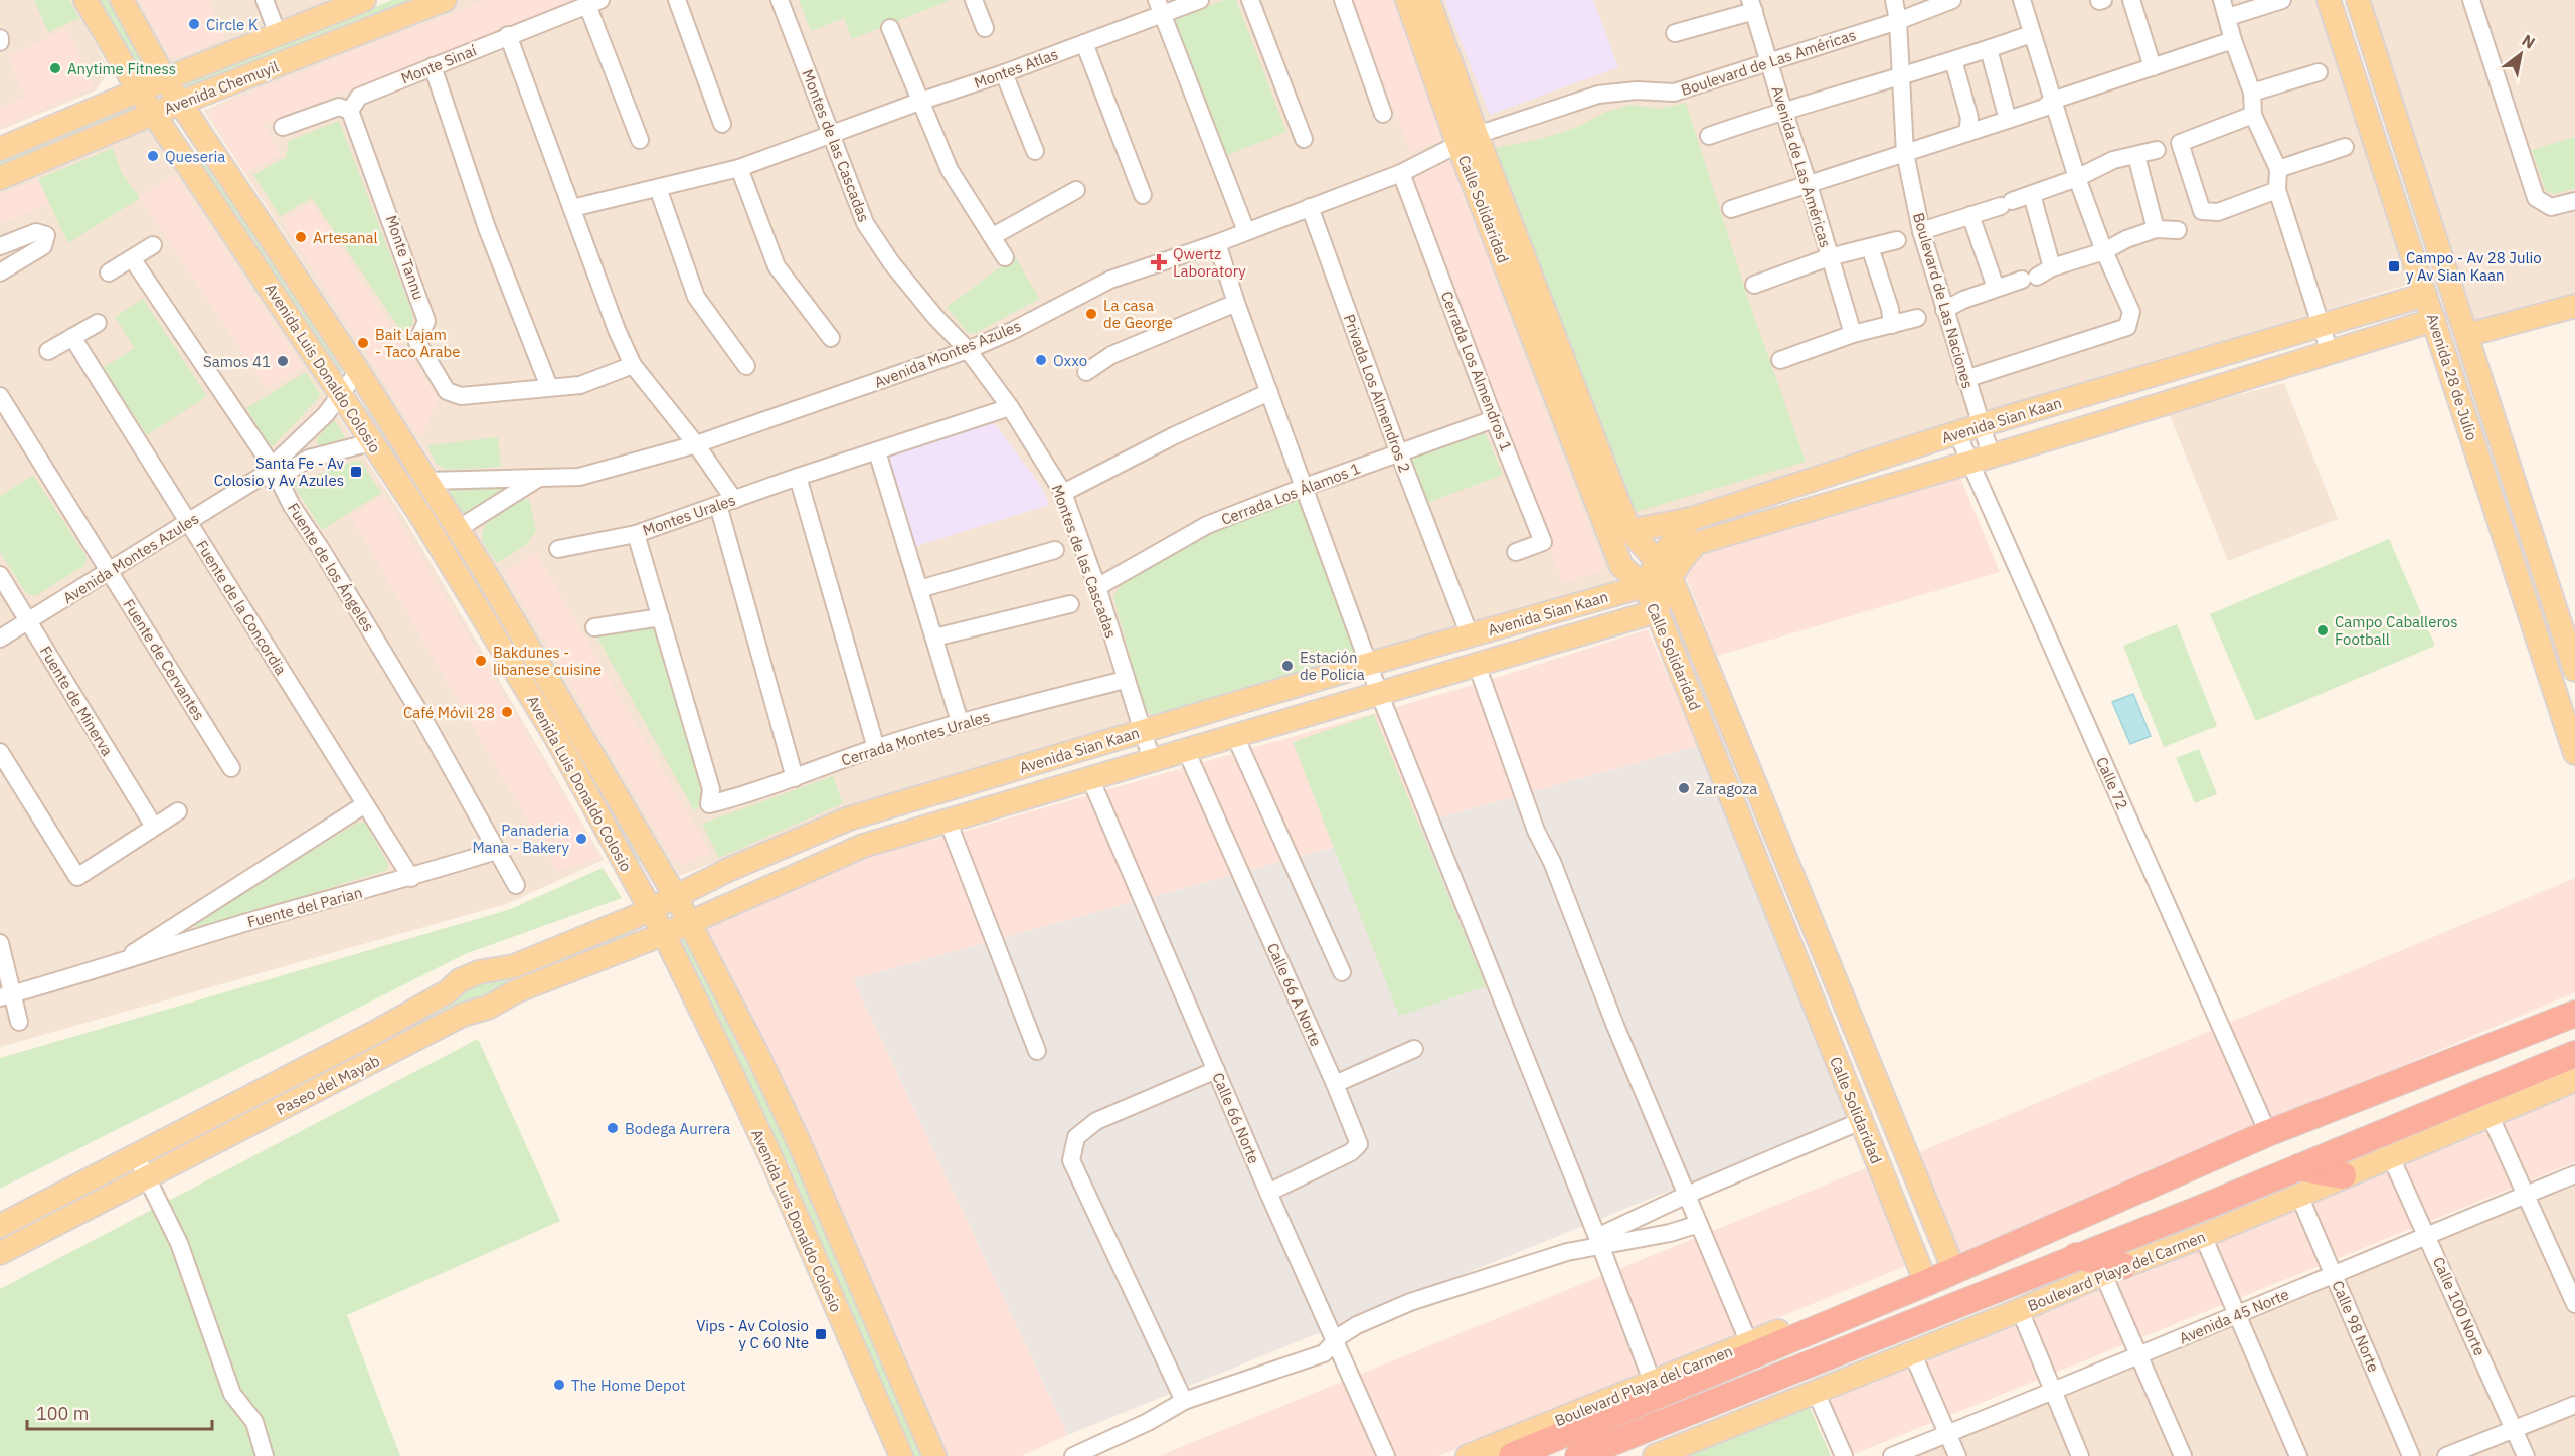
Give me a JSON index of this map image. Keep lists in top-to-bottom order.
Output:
{
  "streets": {
    "main road": [
      "Avenida Chemuyil",
      "Calle Solidaridad",
      "Avenida Luis Donaldo Colosio",
      "Avenida 28 de Julio",
      "Avenida Sian Kaan",
      "Paseo del Mayab",
      "Boulevard Playa del Carmen"
    ],
    "street": [
      "Boulevard de Las Américas",
      "Monte Sinaí",
      "Montes Atlas",
      "Montes de las Cascadas",
      "Avenida de Las Américas",
      "Monte Tannu",
      "Boulevard de Las Naciones",
      "Avenida Montes Azules",
      "Cerrada Los Almendros 1",
      "Privada Los Almendros 2",
      "Cerrada Los Álamos 1",
      "Montes Urales",
      "Fuente de los Ángeles",
      "Fuente de la Concordia",
      "Fuente de Cervantes",
      "Fuente de Minerva",
      "Cerrada Montes Urales",
      "Calle 72",
      "Fuente del Parian",
      "Calle 66 A Norte",
      "Calle 66 Norte",
      "Calle 100 Norte",
      "Avenida 45 Norte",
      "Calle 98 Norte"
    ]
  },
  "crossings": [
    ["Boulevard de Las Américas", "Avenida de Las Américas"],
    ["Boulevard de Las Américas", "Calle Solidaridad"],
    ["Boulevard de Las Américas", "Boulevard de Las Naciones"],
    ["Boulevard de Las Américas", "Avenida Montes Azules"],
    ["Monte Sinaí", "Monte Tannu"],
    ["Montes Atlas", "Montes de las Cascadas"],
    ["Avenida Chemuyil", "Avenida Luis Donaldo Colosio"],
    ["Montes de las Cascadas", "Avenida Montes Azules"],
    ["Montes de las Cascadas", "Avenida Sian Kaan"],
    ["Montes de las Cascadas", "Cerrada Los Álamos 1"],
    ["Montes de las Cascadas", "Montes Urales"],
    ["Montes de las Cascadas", "Cerrada Montes Urales"],
    ["Calle Solidaridad", "Avenida Montes Azules"],
    ["Calle Solidaridad", "Avenida Sian Kaan"],
    ["Boulevard de Las Naciones", "Avenida Sian Kaan"],
    ["Avenida Montes Azules", "Avenida Luis Donaldo Colosio"],
    ["Avenida Montes Azules", "Cerrada Los Almendros 1"],
    ["Avenida Montes Azules", "Privada Los Almendros 2"],
    ["Avenida Montes Azules", "Fuente de los Ángeles"],
    ["Avenida Montes Azules", "Fuente de la Concordia"],
    ["Avenida Montes Azules", "Fuente de Cervantes"],
    ["Avenida Montes Azules", "Fuente de Minerva"],
    ["Avenida Luis Donaldo Colosio", "Avenida Sian Kaan"],
    ["Avenida Luis Donaldo Colosio", "Paseo del Mayab"],
    ["Cerrada Los Almendros 1", "Cerrada Los Álamos 1"],
    ["Avenida 28 de Julio", "Avenida Sian Kaan"],
    ["Privada Los Almendros 2", "Avenida Sian Kaan"],
    ["Privada Los Almendros 2", "Cerrada Los Álamos 1"],
    ["Avenida Sian Kaan", "Calle 72"],
    ["Avenida Sian Kaan", "Calle 66 A Norte"],
    ["Avenida Sian Kaan", "Paseo del Mayab"],
    ["Avenida Sian Kaan", "Calle 66 Norte"],
    ["Montes Urales", "Cerrada Montes Urales"],
    ["Fuente de los Ángeles", "Fuente del Parian"],
    ["Fuente de la Concordia", "Fuente del Parian"],
    ["Calle 66 A Norte", "Calle 66 Norte"],
    ["Boulevard Playa del Carmen", "Calle 100 Norte"],
    ["Boulevard Playa del Carmen", "Calle 98 Norte"],
    ["Calle 100 Norte", "Avenida 45 Norte"],
    ["Avenida 45 Norte", "Calle 98 Norte"]
  ],
  "places": {
    "other": [
      "Circle K",
      "Anytime Fitness",
      "Queseria",
      "Artesanal",
      "La casa de George",
      "Bait Lajam - Taco Arabe",
      "Oxxo",
      "Samos 41",
      "Campo Caballeros Football",
      "Bakdunes - libanese cuisine",
      "Estación de Policia",
      "Café Móvil 28",
      "Zaragoza",
      "Panaderia Mana - Bakery",
      "Bodega Aurrera",
      "The Home Depot"
    ],
    "health": ["Qwertz Laboratory"],
    "transit": ["Campo - Av 28 Julio y Av Sian Kaan", "Santa Fe - Av Colosio y Av Azules", "Vips - Av Colosio y C 60 Nte"]
  },
  "scale_bar": "100 m",
  "north": "top right"
}
